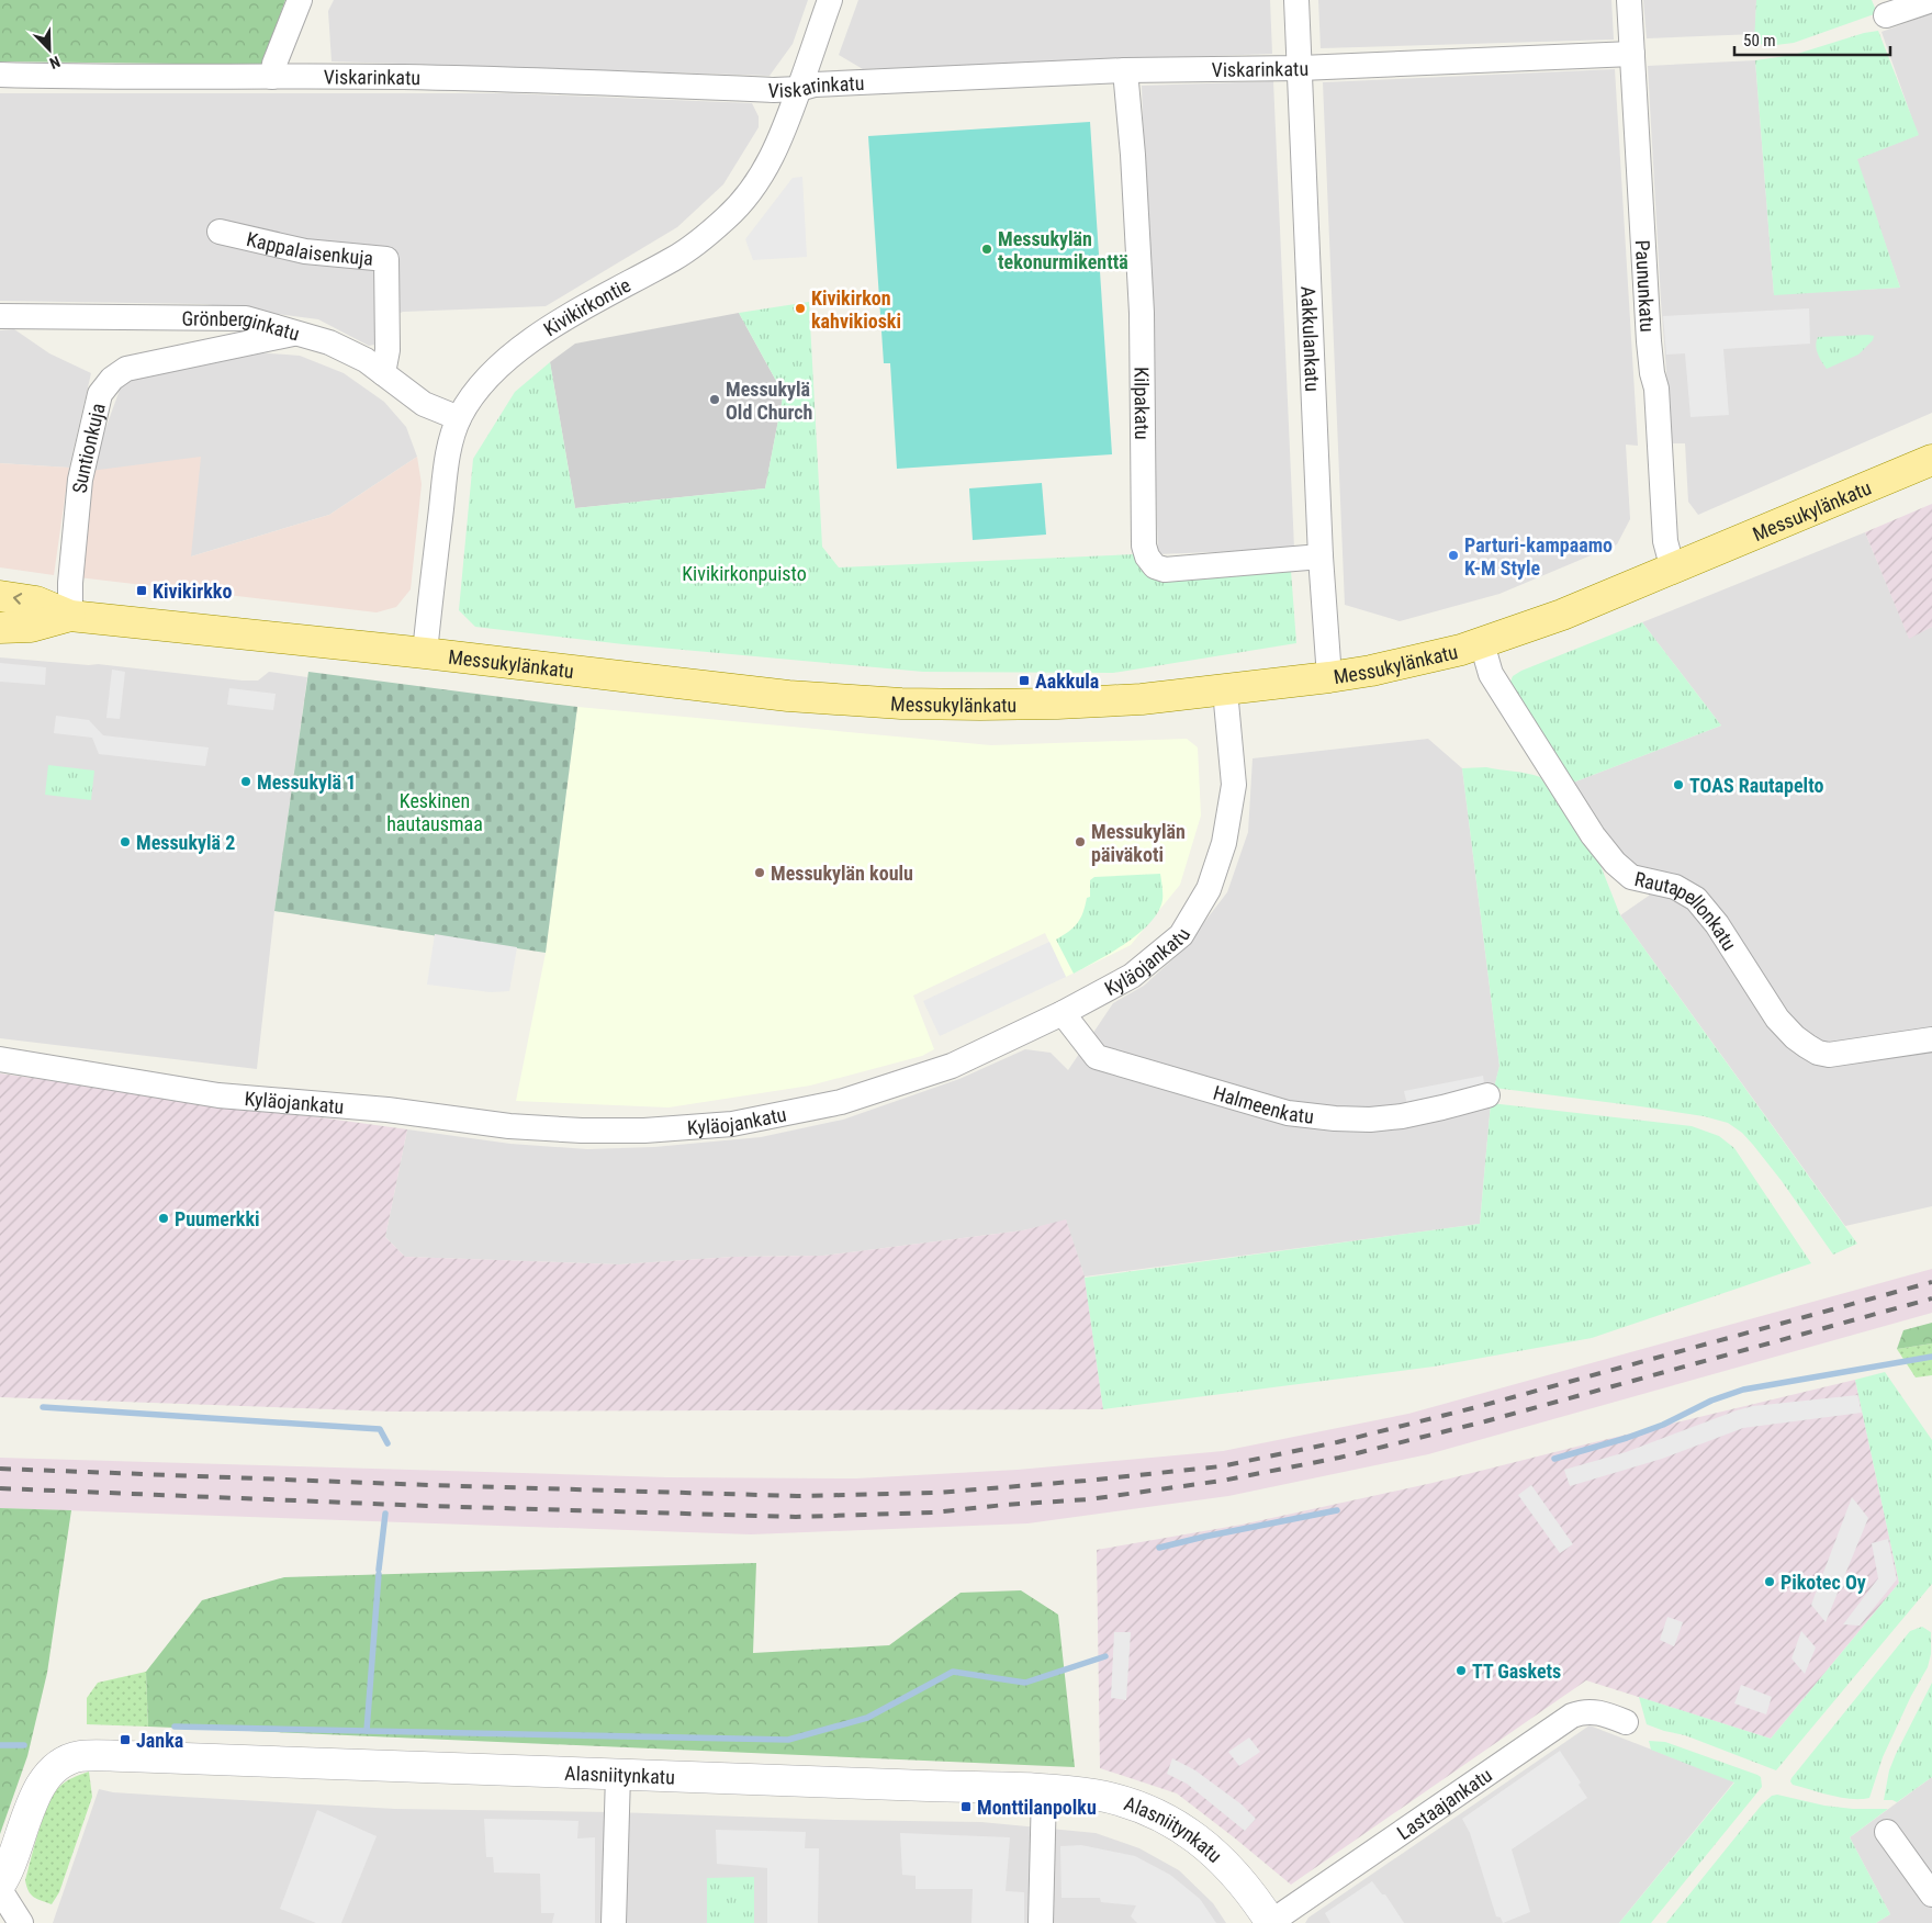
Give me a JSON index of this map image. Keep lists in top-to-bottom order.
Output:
{
  "streets": {
    "main road": ["Messukylänkatu"],
    "street": [
      "Viskarinkatu",
      "Kappalaisenkuja",
      "Paununkatu",
      "Kivikirkontie",
      "Grönberginkatu",
      "Aakkulankatu",
      "Kilpakatu",
      "Suntionkuja",
      "Rautapellonkatu",
      "Kyläojankatu",
      "Halmeenkatu",
      "Alasniitynkatu",
      "Lastaajankatu"
    ]
  },
  "crossings": [
    ["Viskarinkatu", "Paununkatu"],
    ["Viskarinkatu", "Kivikirkontie"],
    ["Viskarinkatu", "Aakkulankatu"],
    ["Viskarinkatu", "Kilpakatu"],
    ["Kappalaisenkuja", "Grönberginkatu"],
    ["Paununkatu", "Messukylänkatu"],
    ["Kivikirkontie", "Grönberginkatu"],
    ["Kivikirkontie", "Messukylänkatu"],
    ["Grönberginkatu", "Suntionkuja"],
    ["Aakkulankatu", "Kilpakatu"],
    ["Aakkulankatu", "Messukylänkatu"],
    ["Suntionkuja", "Messukylänkatu"],
    ["Messukylänkatu", "Rautapellonkatu"],
    ["Messukylänkatu", "Kyläojankatu"],
    ["Kyläojankatu", "Halmeenkatu"],
    ["Alasniitynkatu", "Lastaajankatu"]
  ],
  "parks": ["Kivikirkonpuisto", "Keskinen hautausmaa"],
  "places": {
    "other": [
      "Messukylän tekonurmikenttä",
      "Kivikirkon kahvikioski",
      "Messukylä Old Church",
      "Parturi-kampaamo K-M Style",
      "Messukylä 1",
      "TOAS Rautapelto",
      "Messukylä 2",
      "Messukylän päiväkoti",
      "Messukylän koulu",
      "Puumerkki",
      "Pikotec Oy",
      "TT Gaskets"
    ],
    "transit": [
      "Kivikirkko",
      "Aakkula",
      "Janka",
      "Monttilanpolku"
    ]
  },
  "scale_bar": "50 m",
  "north": "bottom right"
}
